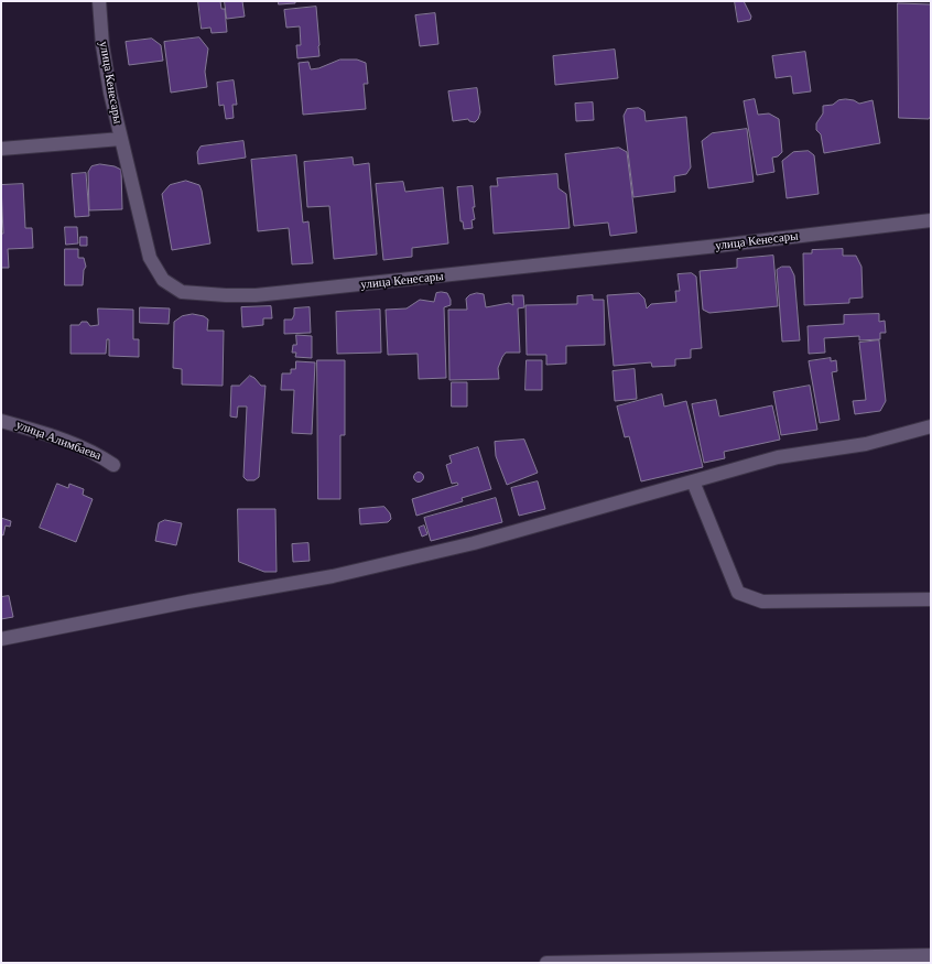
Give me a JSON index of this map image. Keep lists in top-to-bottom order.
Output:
{
  "streets": {
    "street": ["улица Кенесары", "улица Алимбаева"]
  }
}
